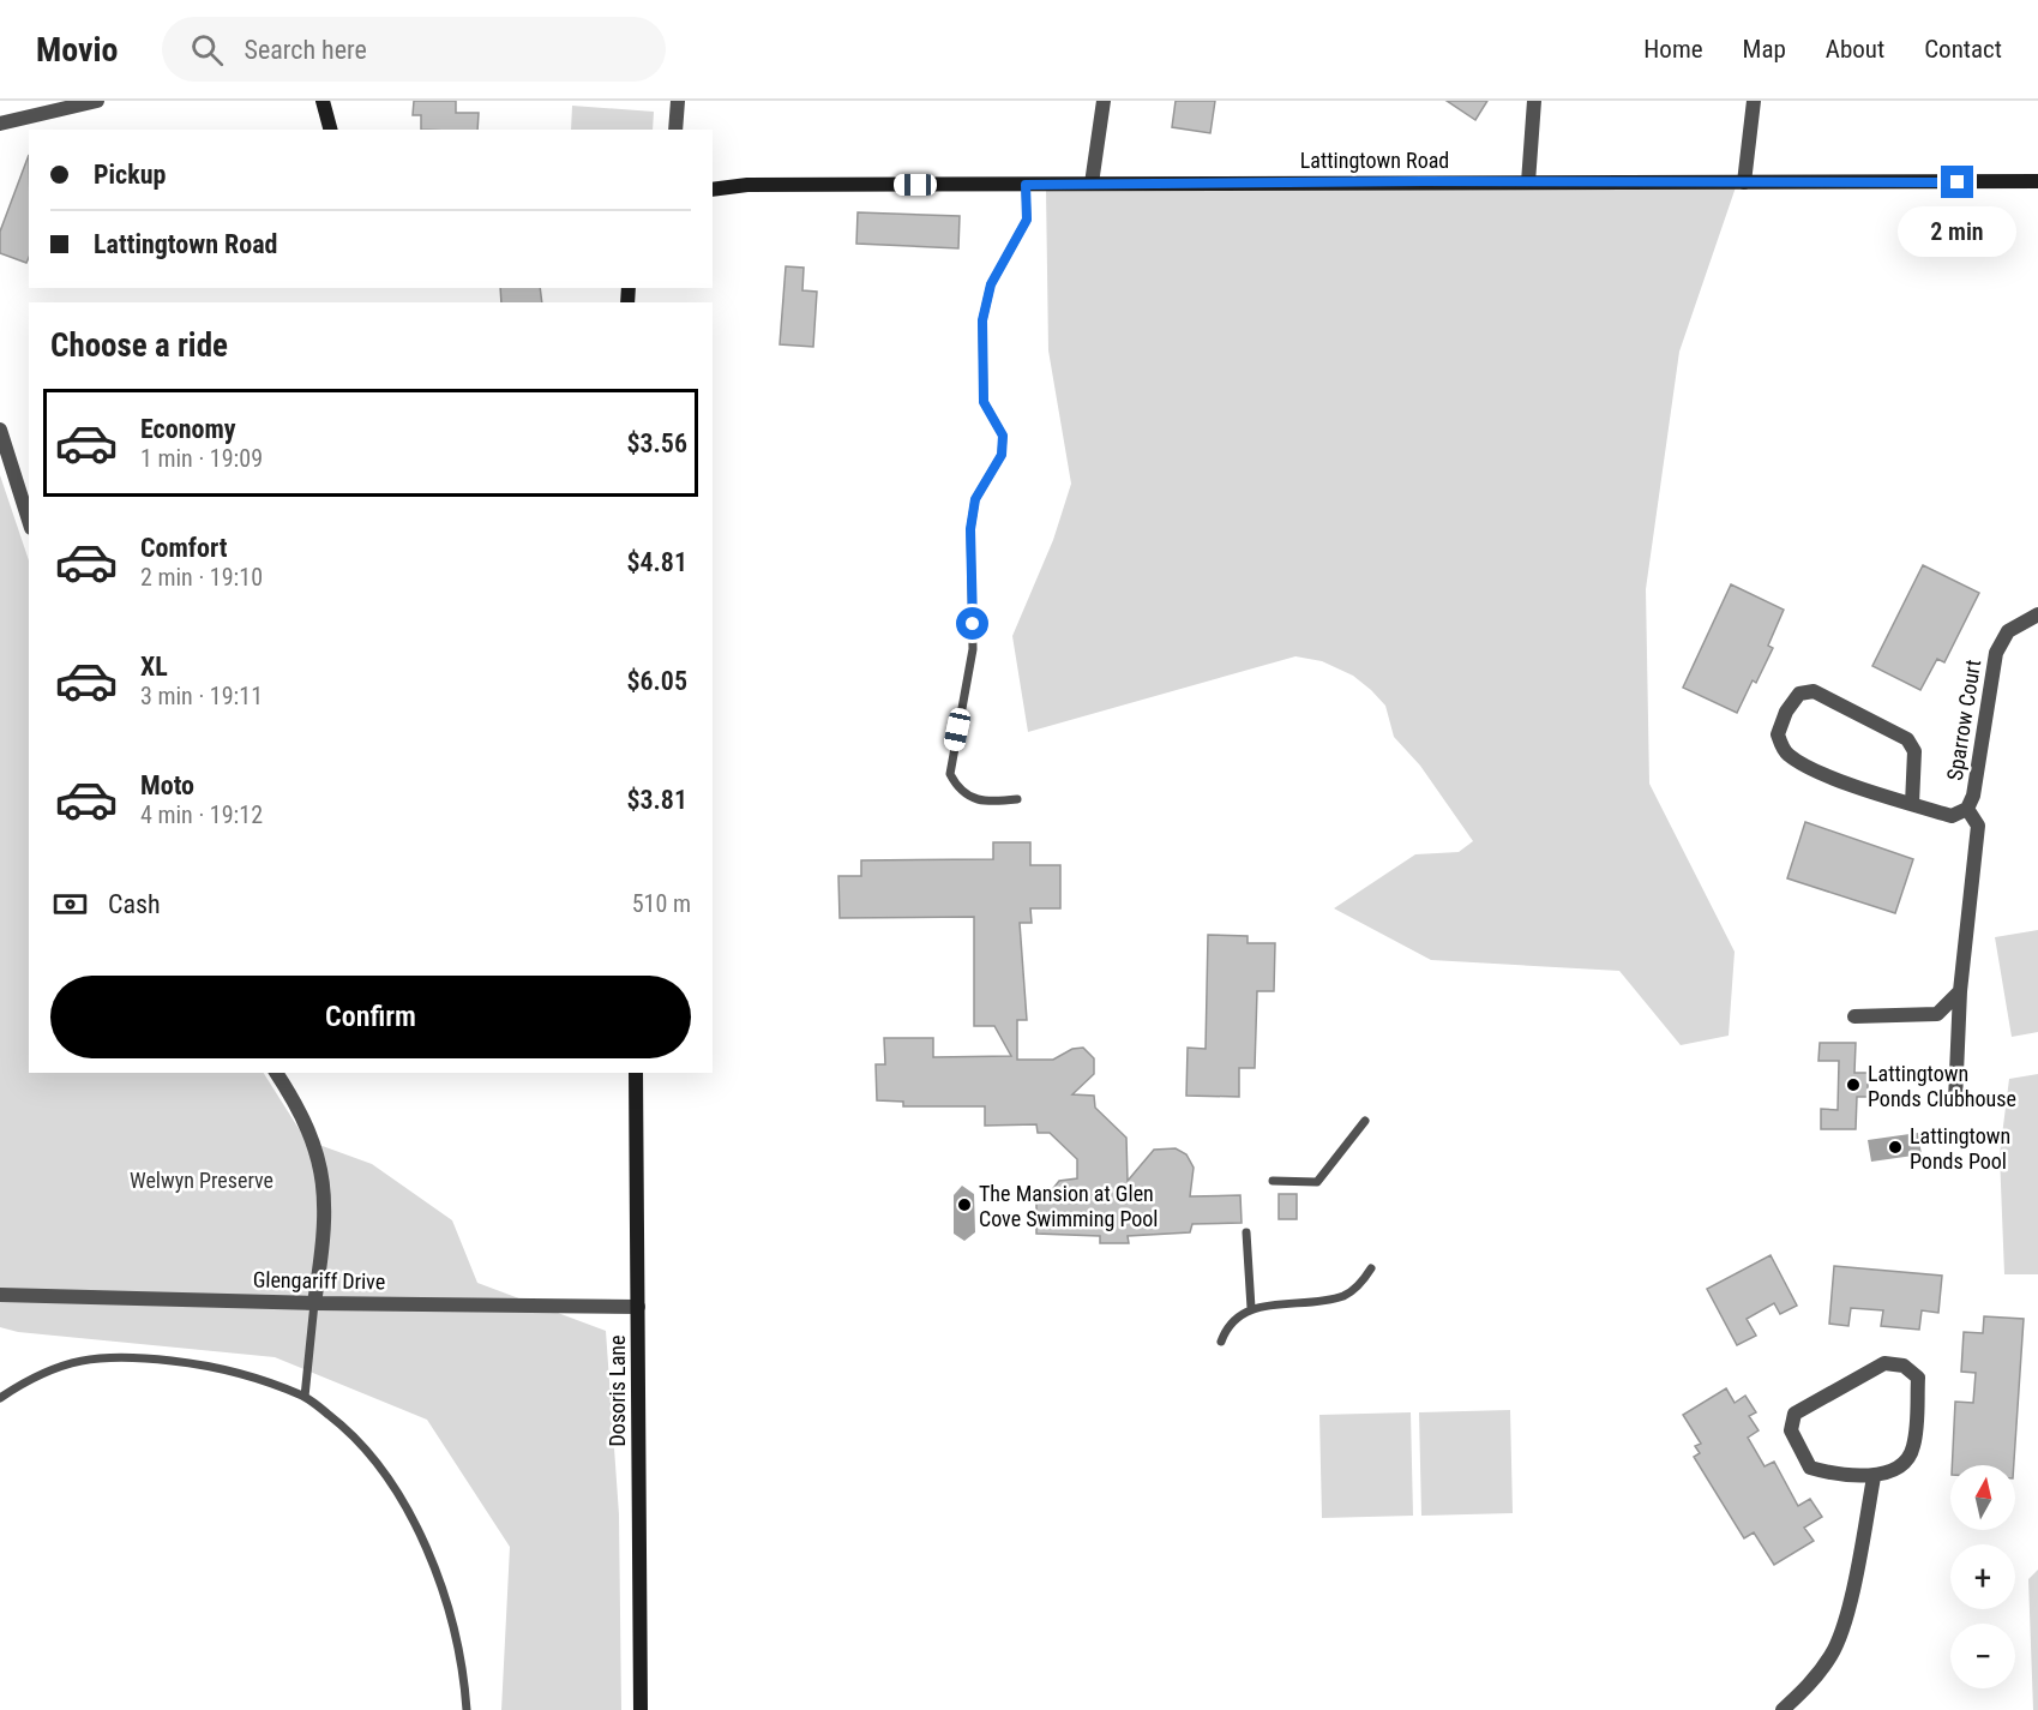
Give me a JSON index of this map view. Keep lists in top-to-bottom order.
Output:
{
  "streets": {
    "street": [
      "Lattingtown Road",
      "Sparrow Court",
      "Glengariff Drive",
      "Dosoris Lane"
    ]
  },
  "crossings": [
    ["Glengariff Drive", "Dosoris Lane"]
  ],
  "parks": ["Welwyn Preserve"],
  "places": ["Lattingtown Ponds Clubhouse", "Lattingtown Ponds Pool", "The Mansion at Glen Cove Swimming Pool"],
  "north": "top",
  "page": {
    "header": "Movio",
    "search": "Search here",
    "nav": [
      "Home",
      "Map",
      "About",
      "Contact"
    ],
    "banner": ["Pickup", "Lattingtown Road"],
    "bubble": "2 min",
    "heading": "Choose a ride",
    "list": [
      {
        "name": "Economy",
        "note": "1 min · 19:09",
        "value": "$3.56"
      },
      {
        "name": "Comfort",
        "note": "2 min · 19:10",
        "value": "$4.81"
      },
      {
        "name": "XL",
        "note": "3 min · 19:11",
        "value": "$6.05"
      },
      {
        "name": "Moto",
        "note": "4 min · 19:12",
        "value": "$3.81"
      }
    ],
    "pay": ["Cash", "510 m"],
    "buttons": "Confirm",
    "map_buttons": ["+", "−"]
  }
}
